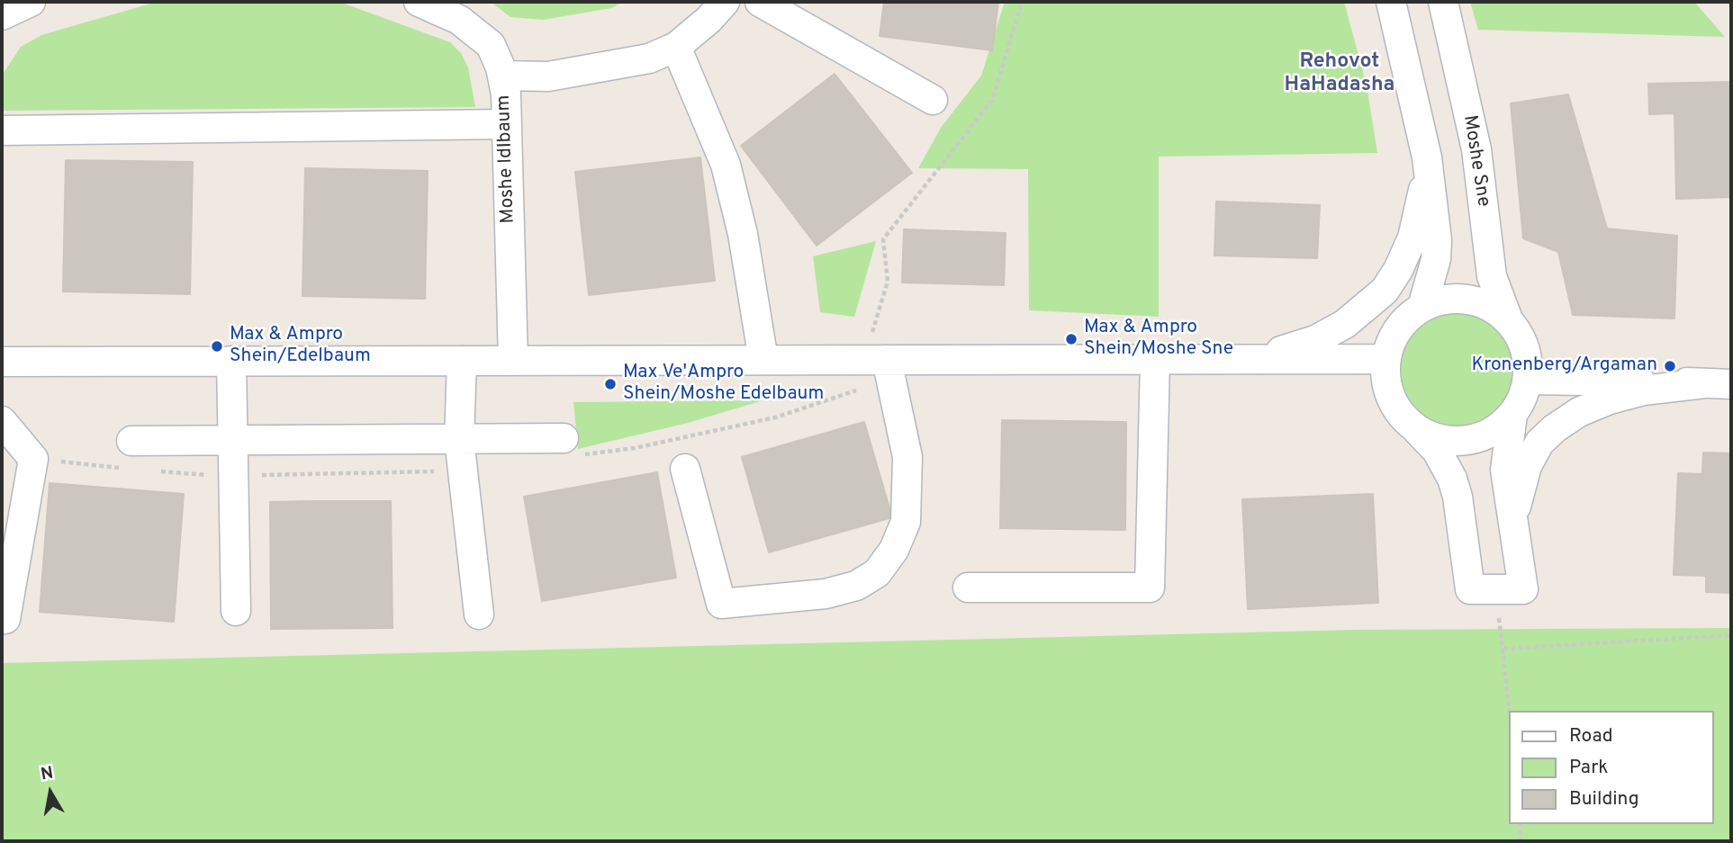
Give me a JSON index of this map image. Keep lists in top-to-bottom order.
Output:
{
  "streets": {
    "street": ["Moshe Idlbaum", "Moshe Sne"]
  },
  "districts": ["Rehovot HaHadasha"],
  "places": [
    "Max & Ampro Shein/Moshe Sne",
    "Max & Ampro Shein/Edelbaum",
    "Kronenberg/Argaman",
    "Max Ve'Ampro Shein/Moshe Edelbaum"
  ],
  "legend": ["Road", "Park", "Building"],
  "north": "top"
}
